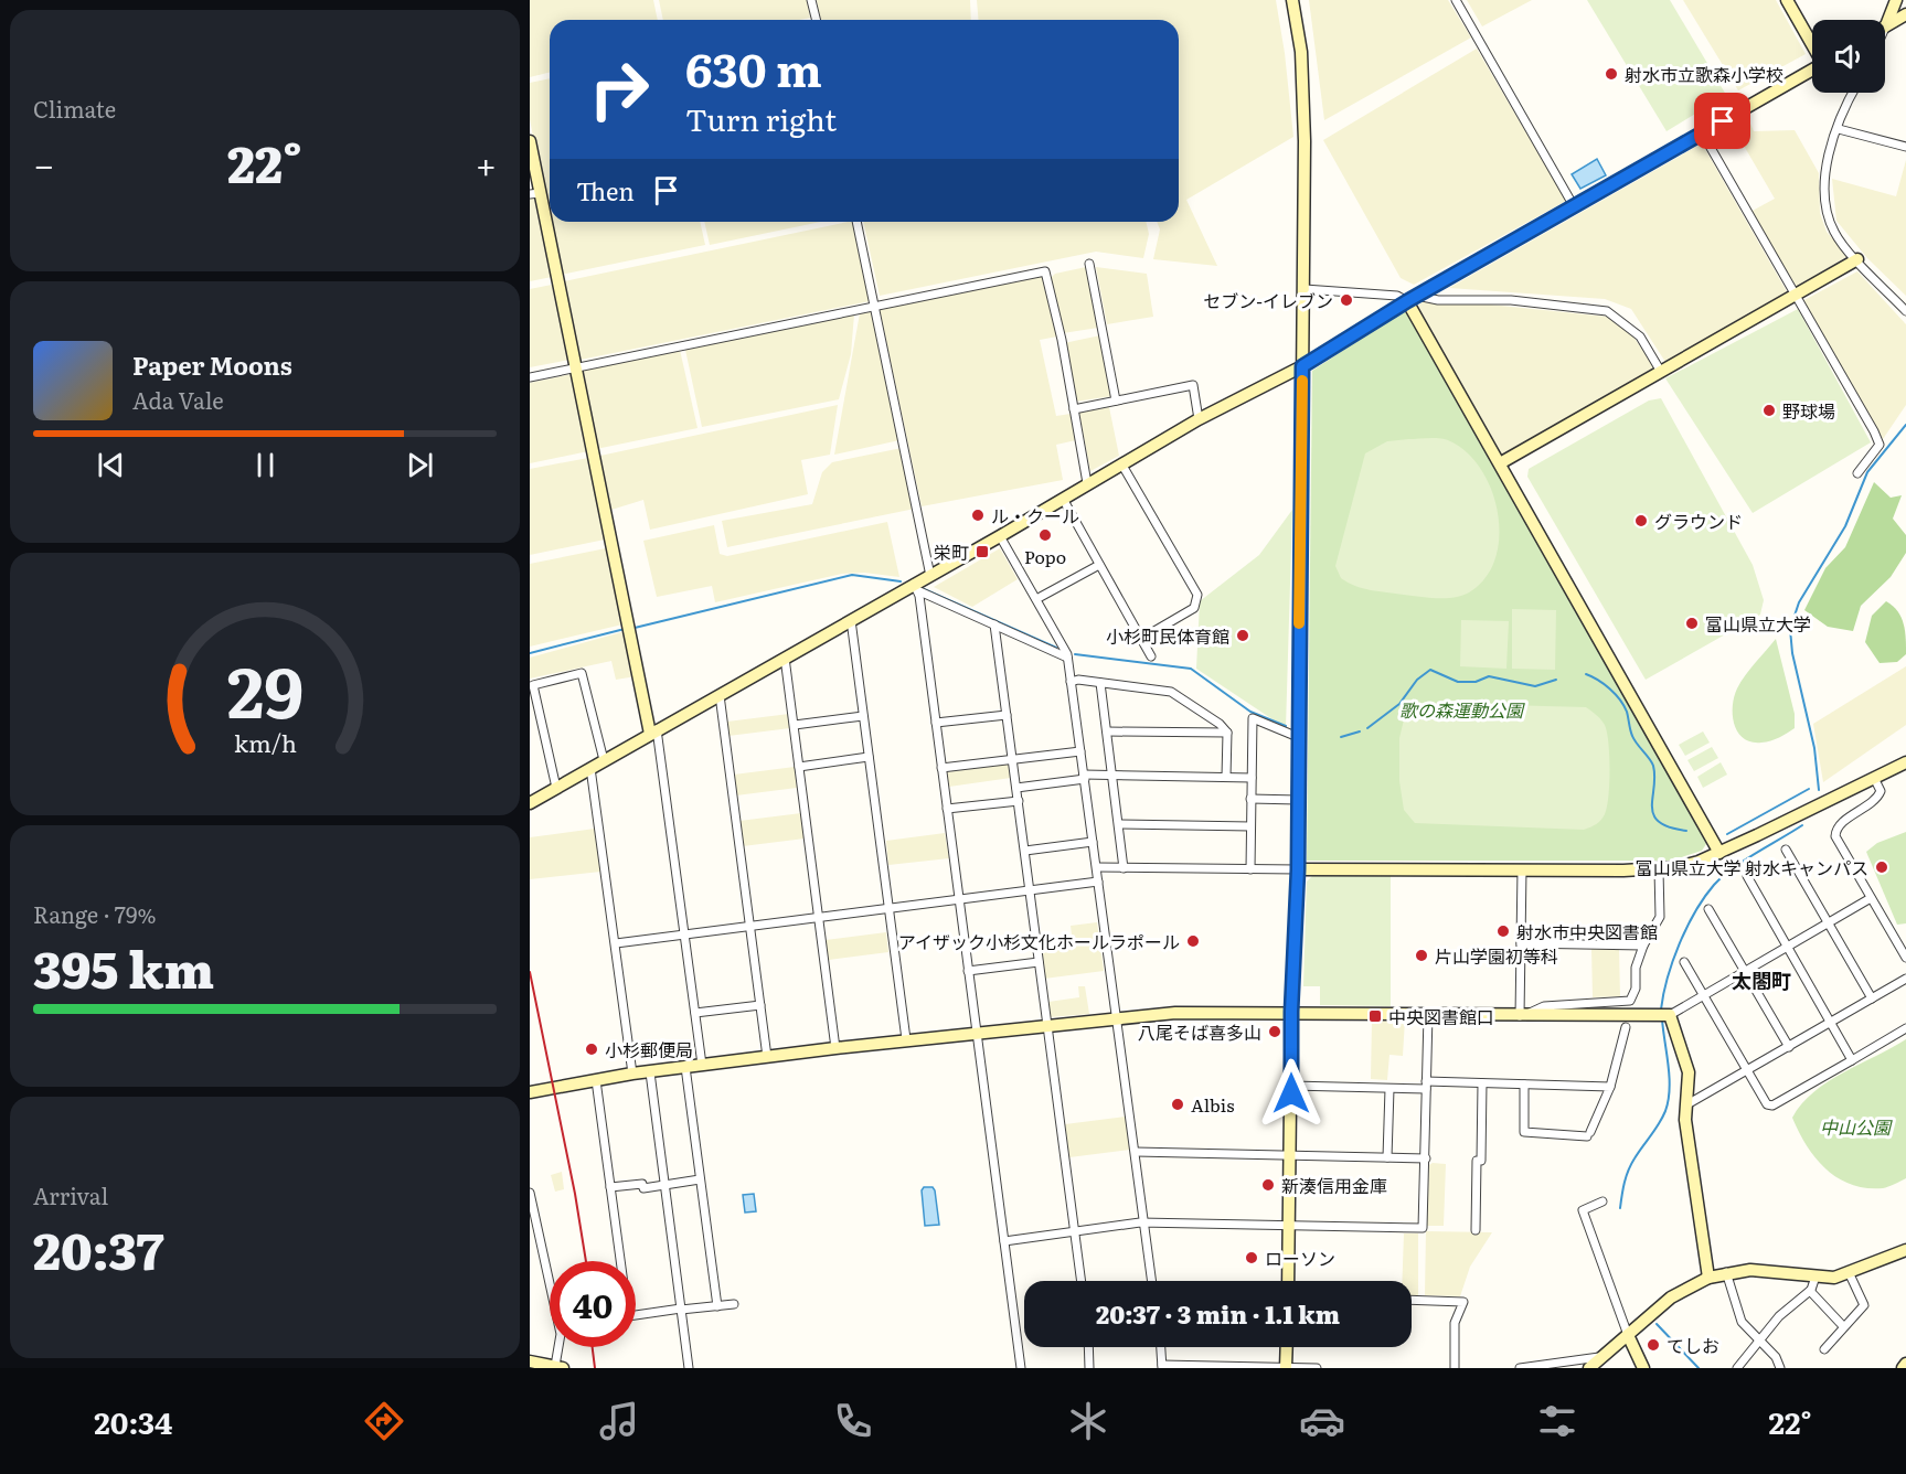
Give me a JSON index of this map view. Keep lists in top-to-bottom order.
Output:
{
  "districts": ["太閤町"],
  "parks": ["歌の森運動公園", "中山公園"],
  "places": {
    "other": [
      "射水市立歌森小学校",
      "セブン-イレブン",
      "野球場",
      "ル・クール",
      "グラウンド",
      "Popo",
      "富山県立大学",
      "小杉町民体育館",
      "富山県立大学 射水キャンパス",
      "射水市中央図書館",
      "アイザック小杉文化ホールラポール",
      "片山学園初等科",
      "八尾そば喜多山",
      "小杉郵便局",
      "Albis",
      "新湊信用金庫",
      "ローソン",
      "てしお"
    ],
    "transit": ["栄町", "中央図書館口"]
  },
  "page": {
    "tile": [
      "Climate",
      ["Range · 79%", "395 km"],
      ["Arrival", "20:37"]
    ],
    "turn": ["630 m", "Turn right"],
    "heat": ["−", "22°", "+"],
    "then": "Then",
    "song": ["Paper Moons", "Ada Vale"],
    "limit": "40",
    "trip": "20:37 · 3 min · 1.1 km",
    "tabs": ["20:34", "22°"],
    "gauge": ["29", "km/h"]
  }
}
